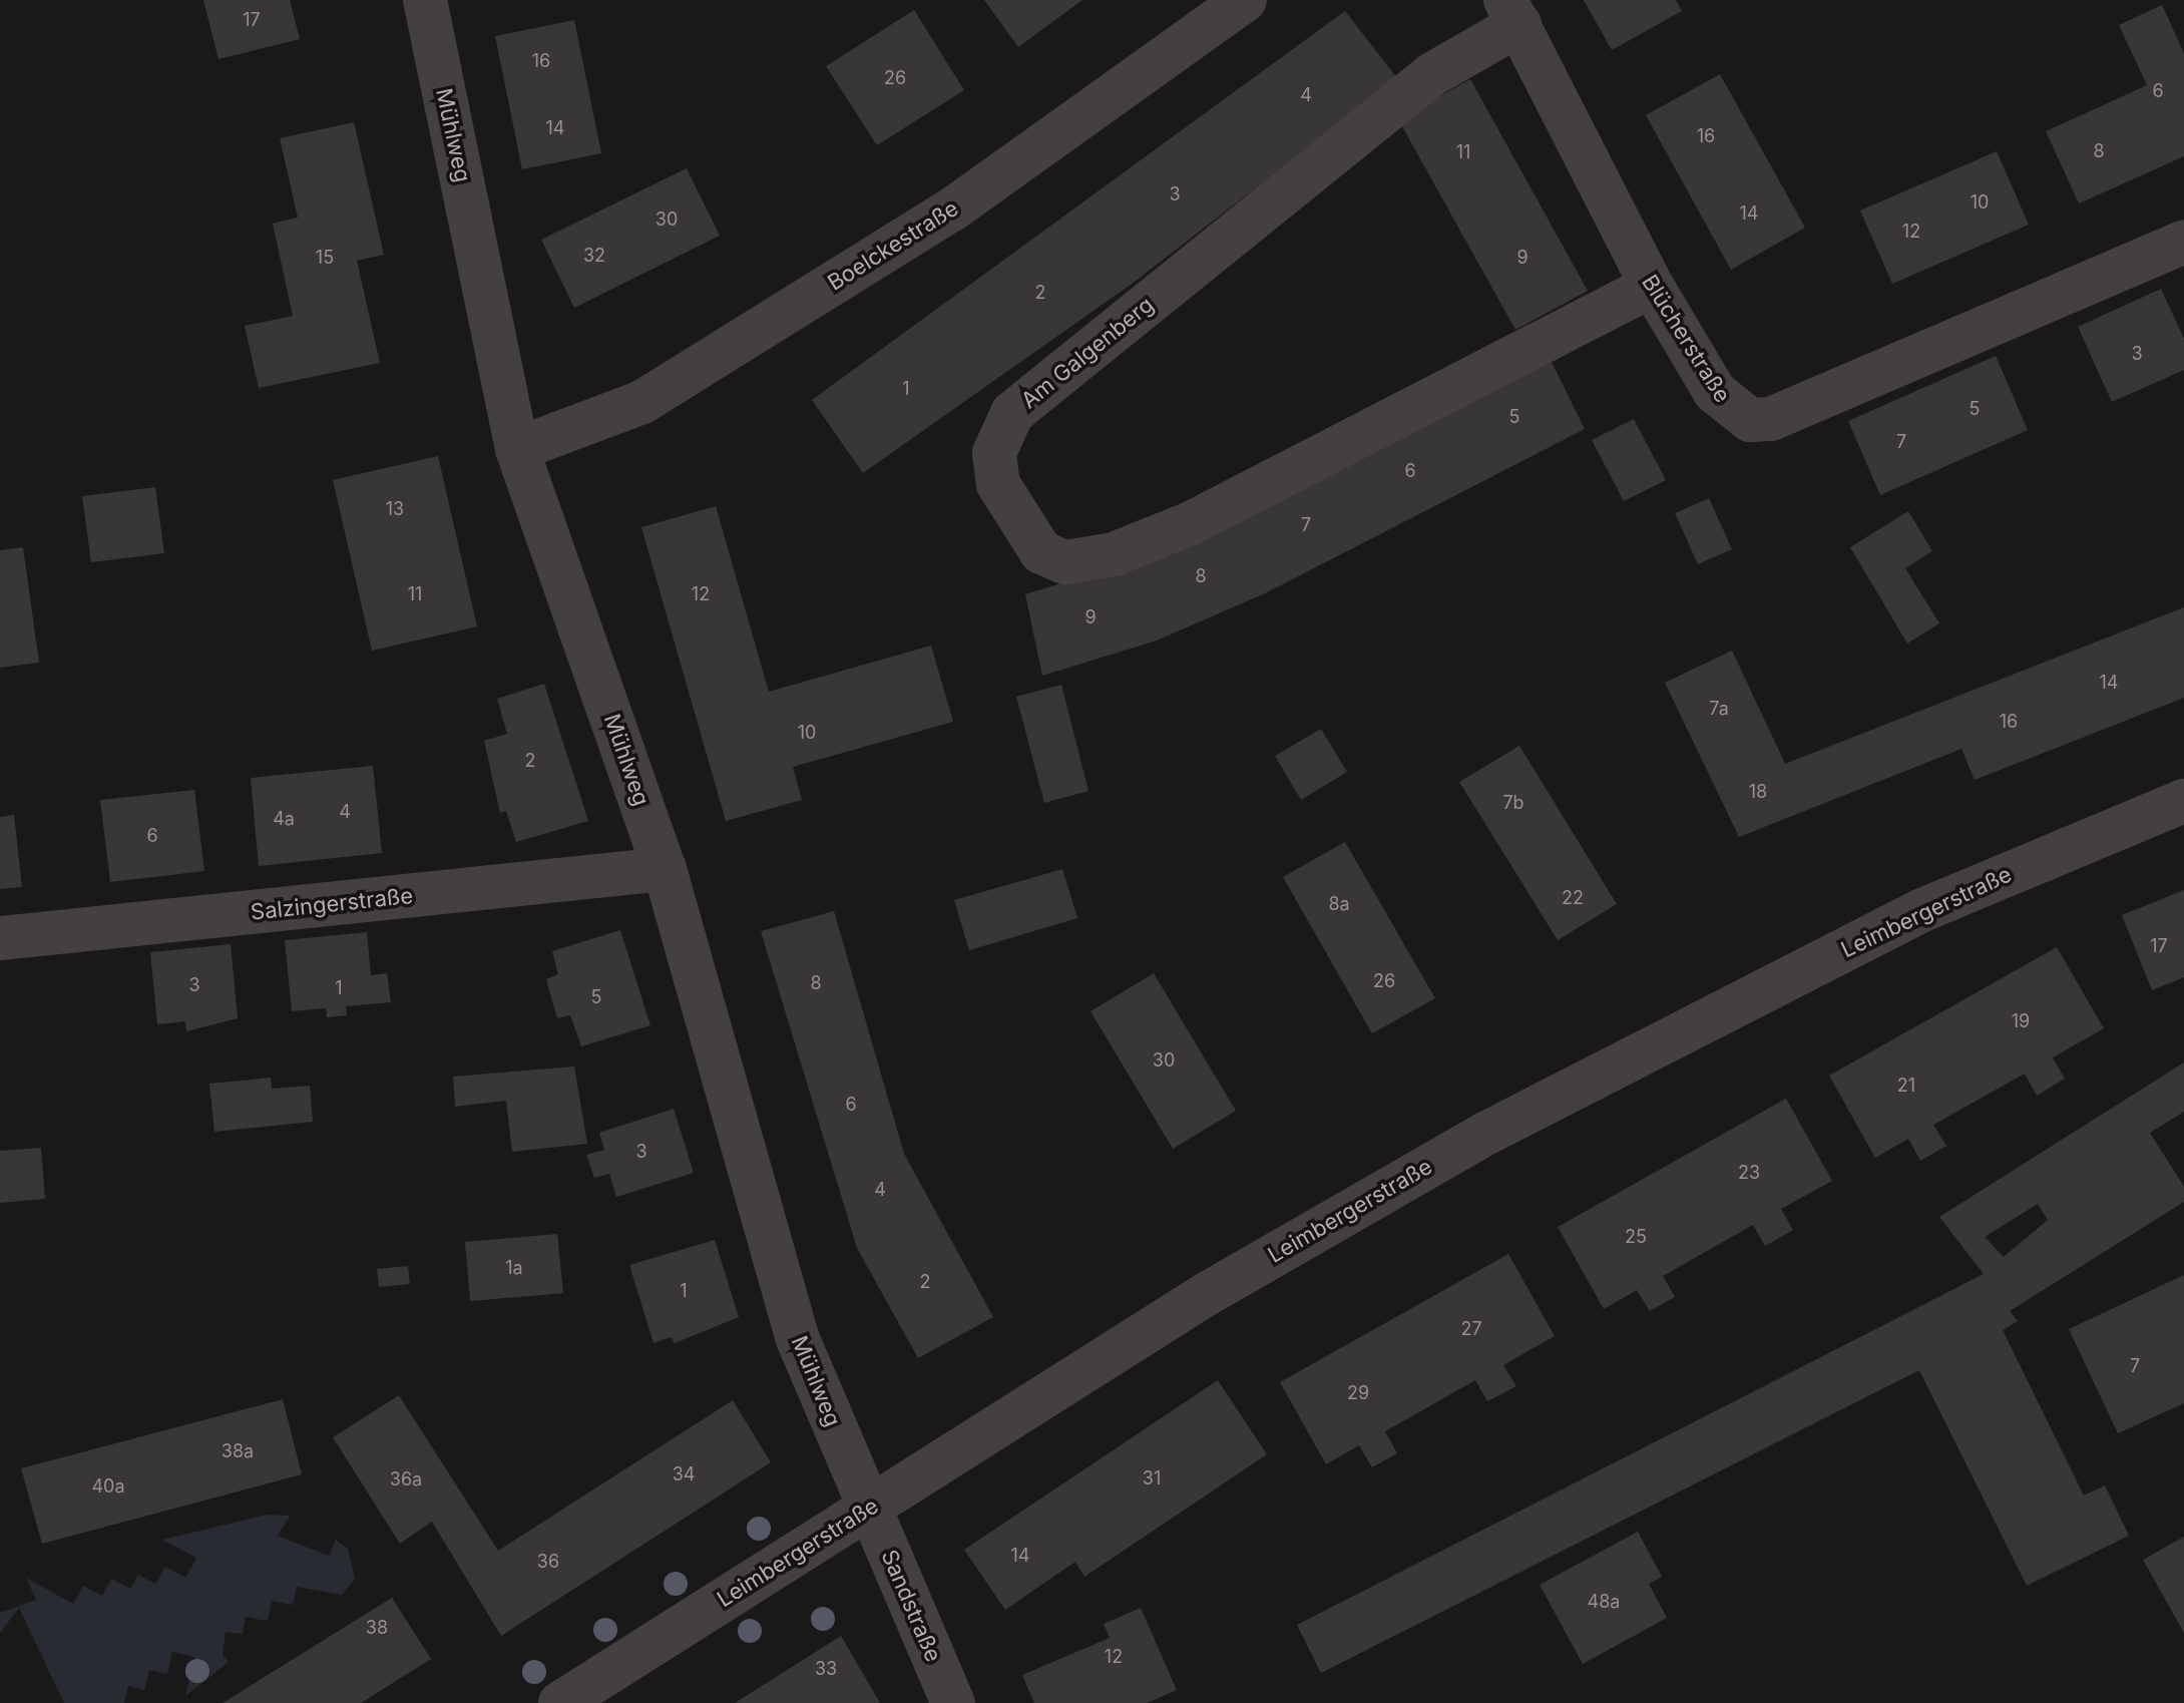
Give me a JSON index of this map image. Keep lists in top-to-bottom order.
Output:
{
  "streets": {
    "street": [
      "Mühlweg",
      "Boelckestraße",
      "Blücherstraße",
      "Am Galgenberg",
      "Salzingerstraße",
      "Leimbergerstraße",
      "Sandstraße"
    ]
  },
  "crossings": [
    ["Mühlweg", "Boelckestraße"],
    ["Mühlweg", "Salzingerstraße"],
    ["Mühlweg", "Leimbergerstraße"],
    ["Mühlweg", "Sandstraße"],
    ["Blücherstraße", "Am Galgenberg"],
    ["Leimbergerstraße", "Sandstraße"]
  ],
  "house_numbers": [
    "17",
    "16",
    "26",
    "6",
    "4",
    "14",
    "16",
    "8",
    "11",
    "3",
    "10",
    "14",
    "30",
    "12",
    "32",
    "15",
    "9",
    "2",
    "3",
    "1",
    "5",
    "5",
    "7",
    "6",
    "13",
    "7",
    "8",
    "11",
    "12",
    "9",
    "14",
    "7a",
    "16",
    "10",
    "2",
    "18",
    "7b",
    "4",
    "4a",
    "6",
    "22",
    "8a",
    "17",
    "26",
    "8",
    "3",
    "1",
    "5",
    "19",
    "30",
    "21",
    "6",
    "3",
    "23",
    "4",
    "25",
    "1a",
    "2",
    "1",
    "27",
    "7",
    "29",
    "38a",
    "34",
    "31",
    "36a",
    "40a",
    "14",
    "36",
    "48a",
    "38",
    "12",
    "33"
  ]
}
